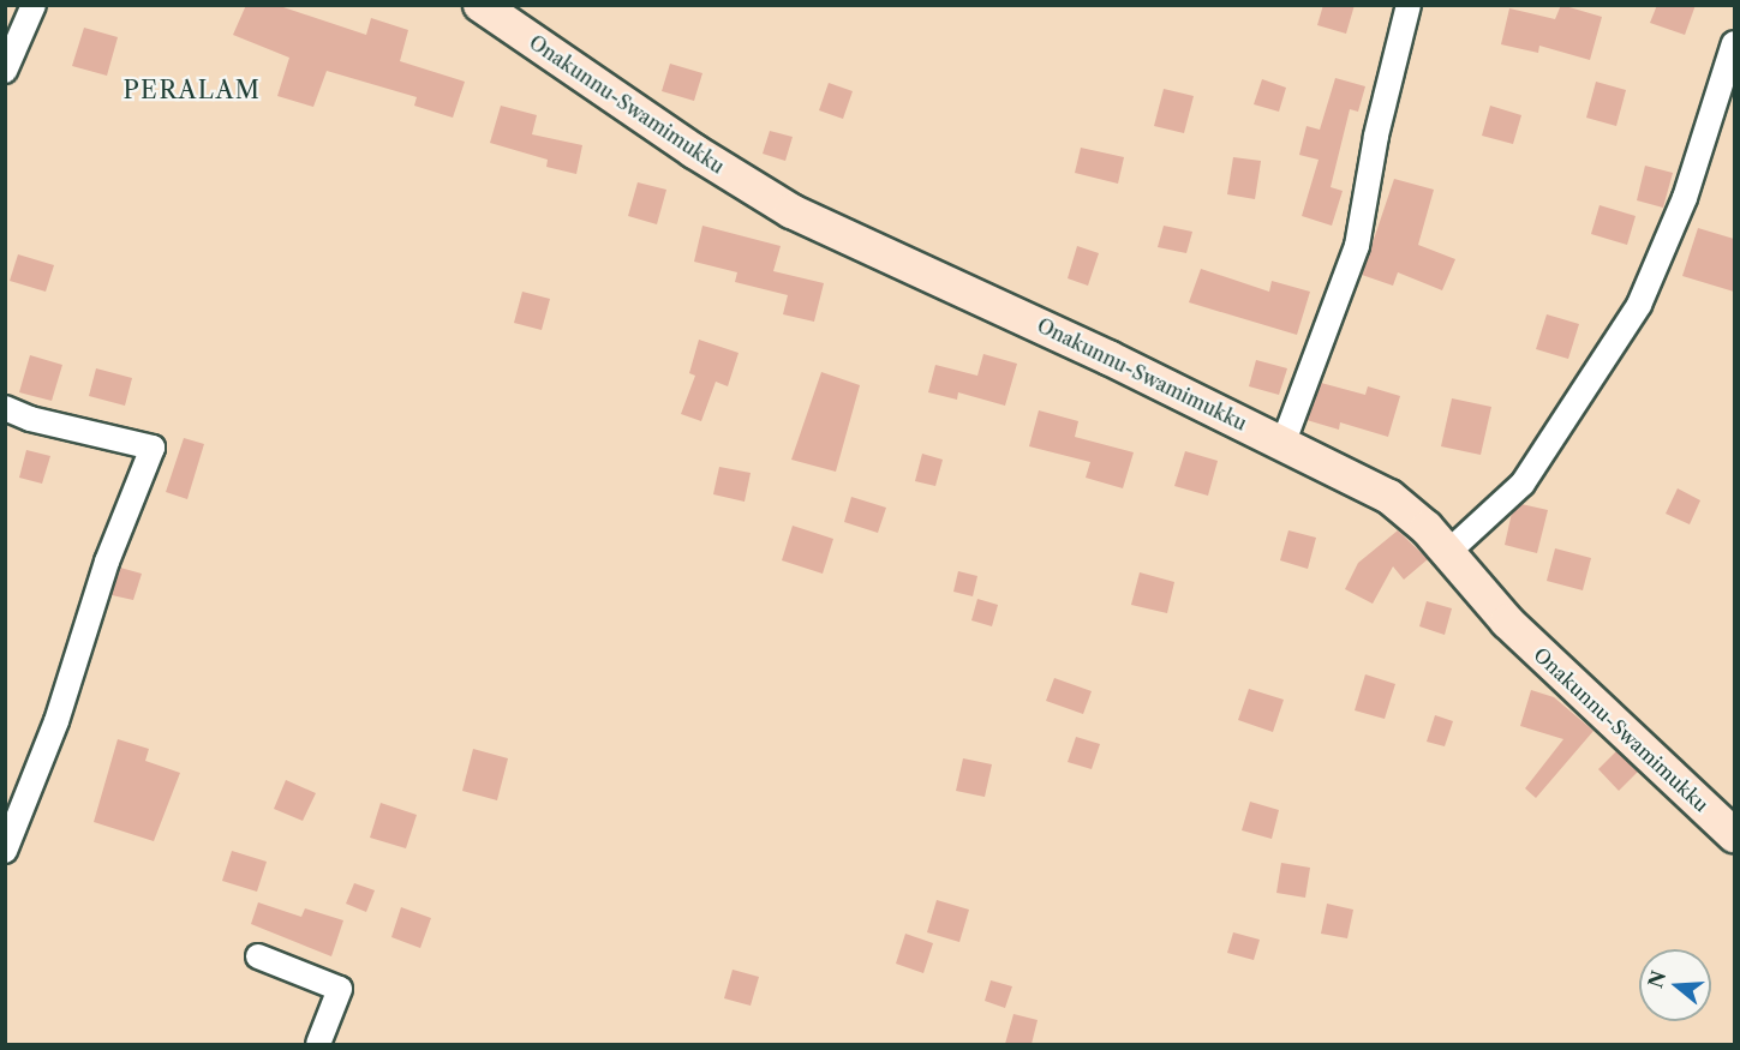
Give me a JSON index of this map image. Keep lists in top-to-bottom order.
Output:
{
  "streets": {
    "street": ["Onakunnu-Swamimukku"]
  },
  "districts": ["PERALAM"],
  "north": "left"
}
